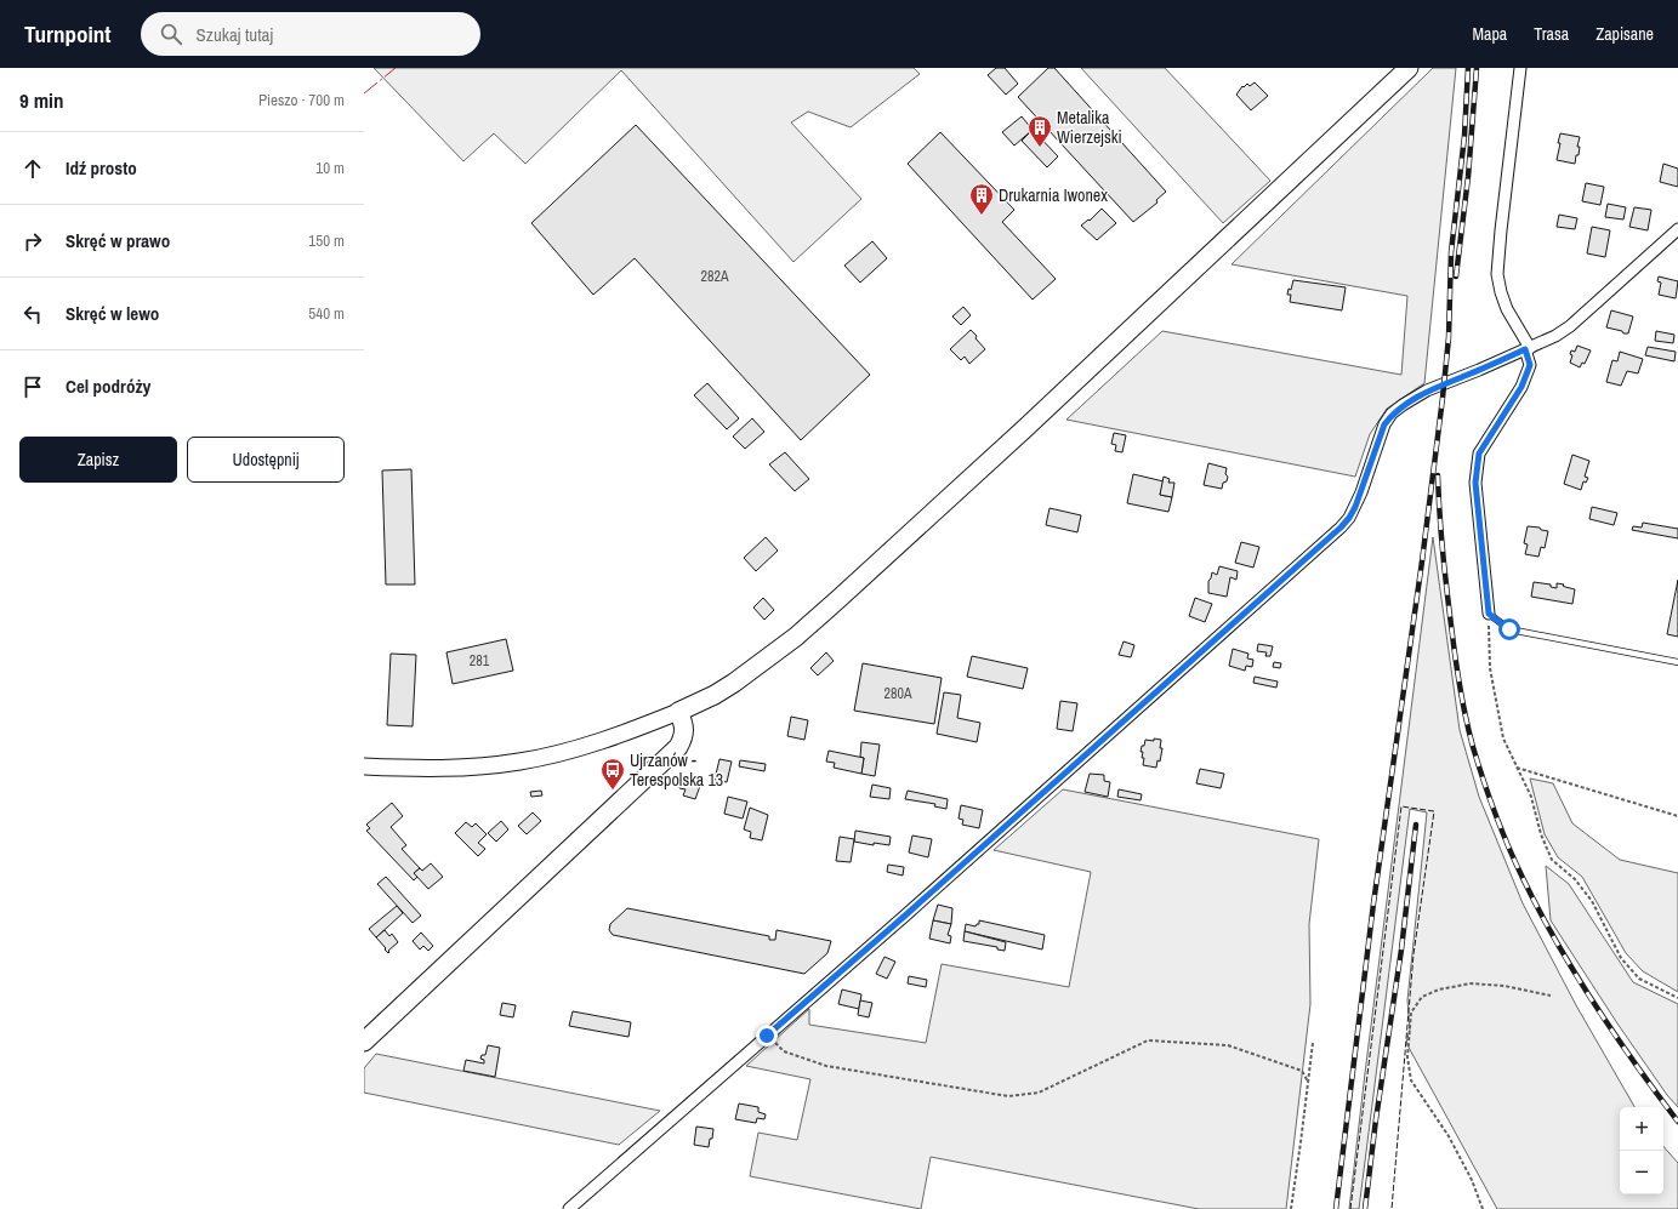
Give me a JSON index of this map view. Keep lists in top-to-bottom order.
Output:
{
  "places": {
    "building": ["Metalika Wierzejski", "Drukarnia Iwonex"],
    "bus stop": ["Ujrzanów - Terespolska 13"]
  },
  "house_numbers": ["282A", "281", "280A"],
  "page": {
    "header": "Turnpoint",
    "search": "Szukaj tutaj",
    "nav": ["Mapa", "Trasa", "Zapisane"],
    "heading": ["9 min", "Pieszo · 700 m"],
    "list": [
      ["Idź prosto", "10 m"],
      ["Skręć w prawo", "150 m"],
      ["Skręć w lewo", "540 m"],
      "Cel podróży"
    ],
    "buttons": ["Zapisz", "Udostępnij"],
    "map_buttons": ["+", "−"]
  }
}
